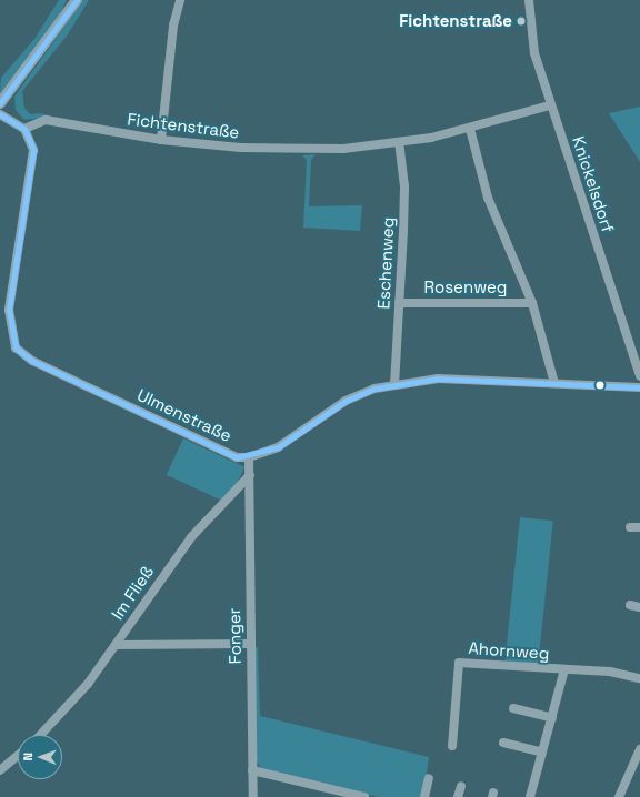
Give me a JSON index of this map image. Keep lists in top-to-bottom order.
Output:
{
  "streets": {
    "street": [
      "Fichtenstraße",
      "Knickelsdorf",
      "Eschenweg",
      "Rosenweg",
      "Ulmenstraße",
      "Im Fließ",
      "Fonger",
      "Ahornweg"
    ]
  },
  "crossings": [
    ["Fichtenstraße", "Knickelsdorf"],
    ["Fichtenstraße", "Eschenweg"],
    ["Fichtenstraße", "Ulmenstraße"],
    ["Eschenweg", "Rosenweg"],
    ["Im Fließ", "Fonger"]
  ],
  "places": ["Fichtenstraße"],
  "north": "left"
}
